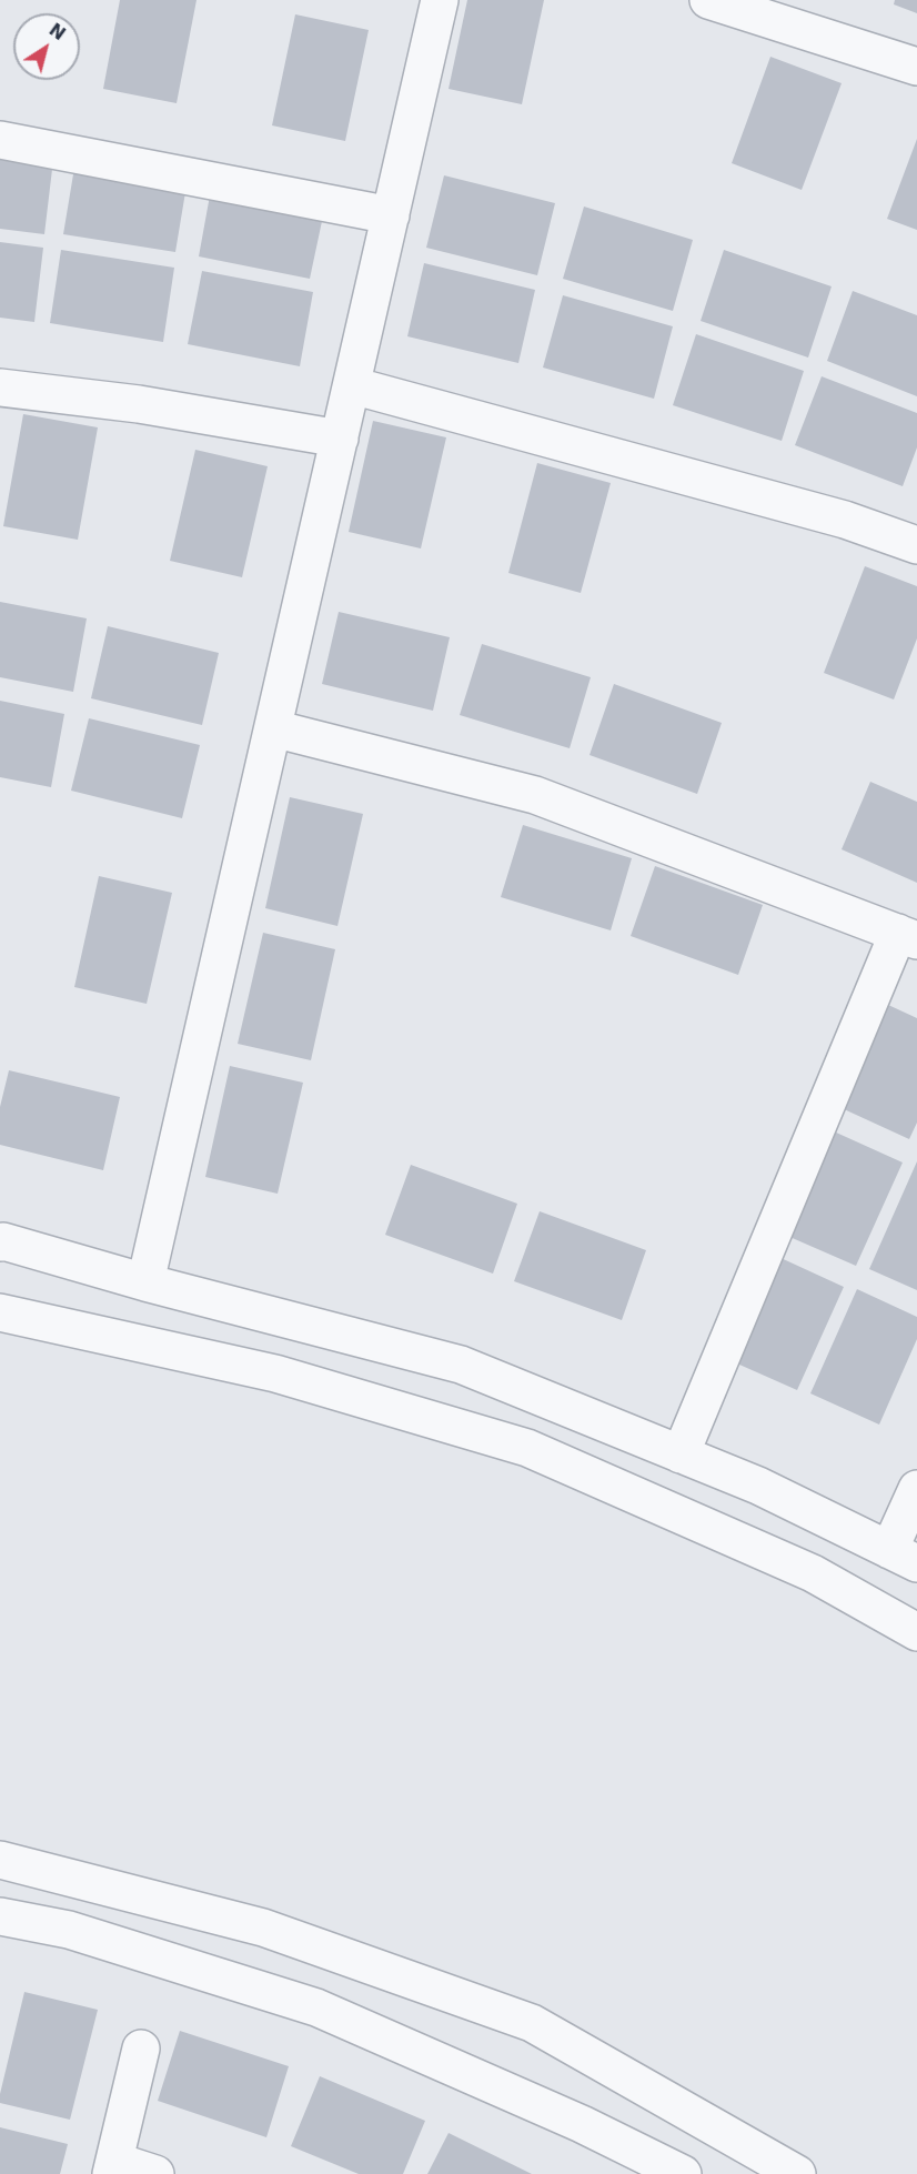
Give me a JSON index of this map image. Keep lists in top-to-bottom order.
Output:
{
  "north": "top right"
}
